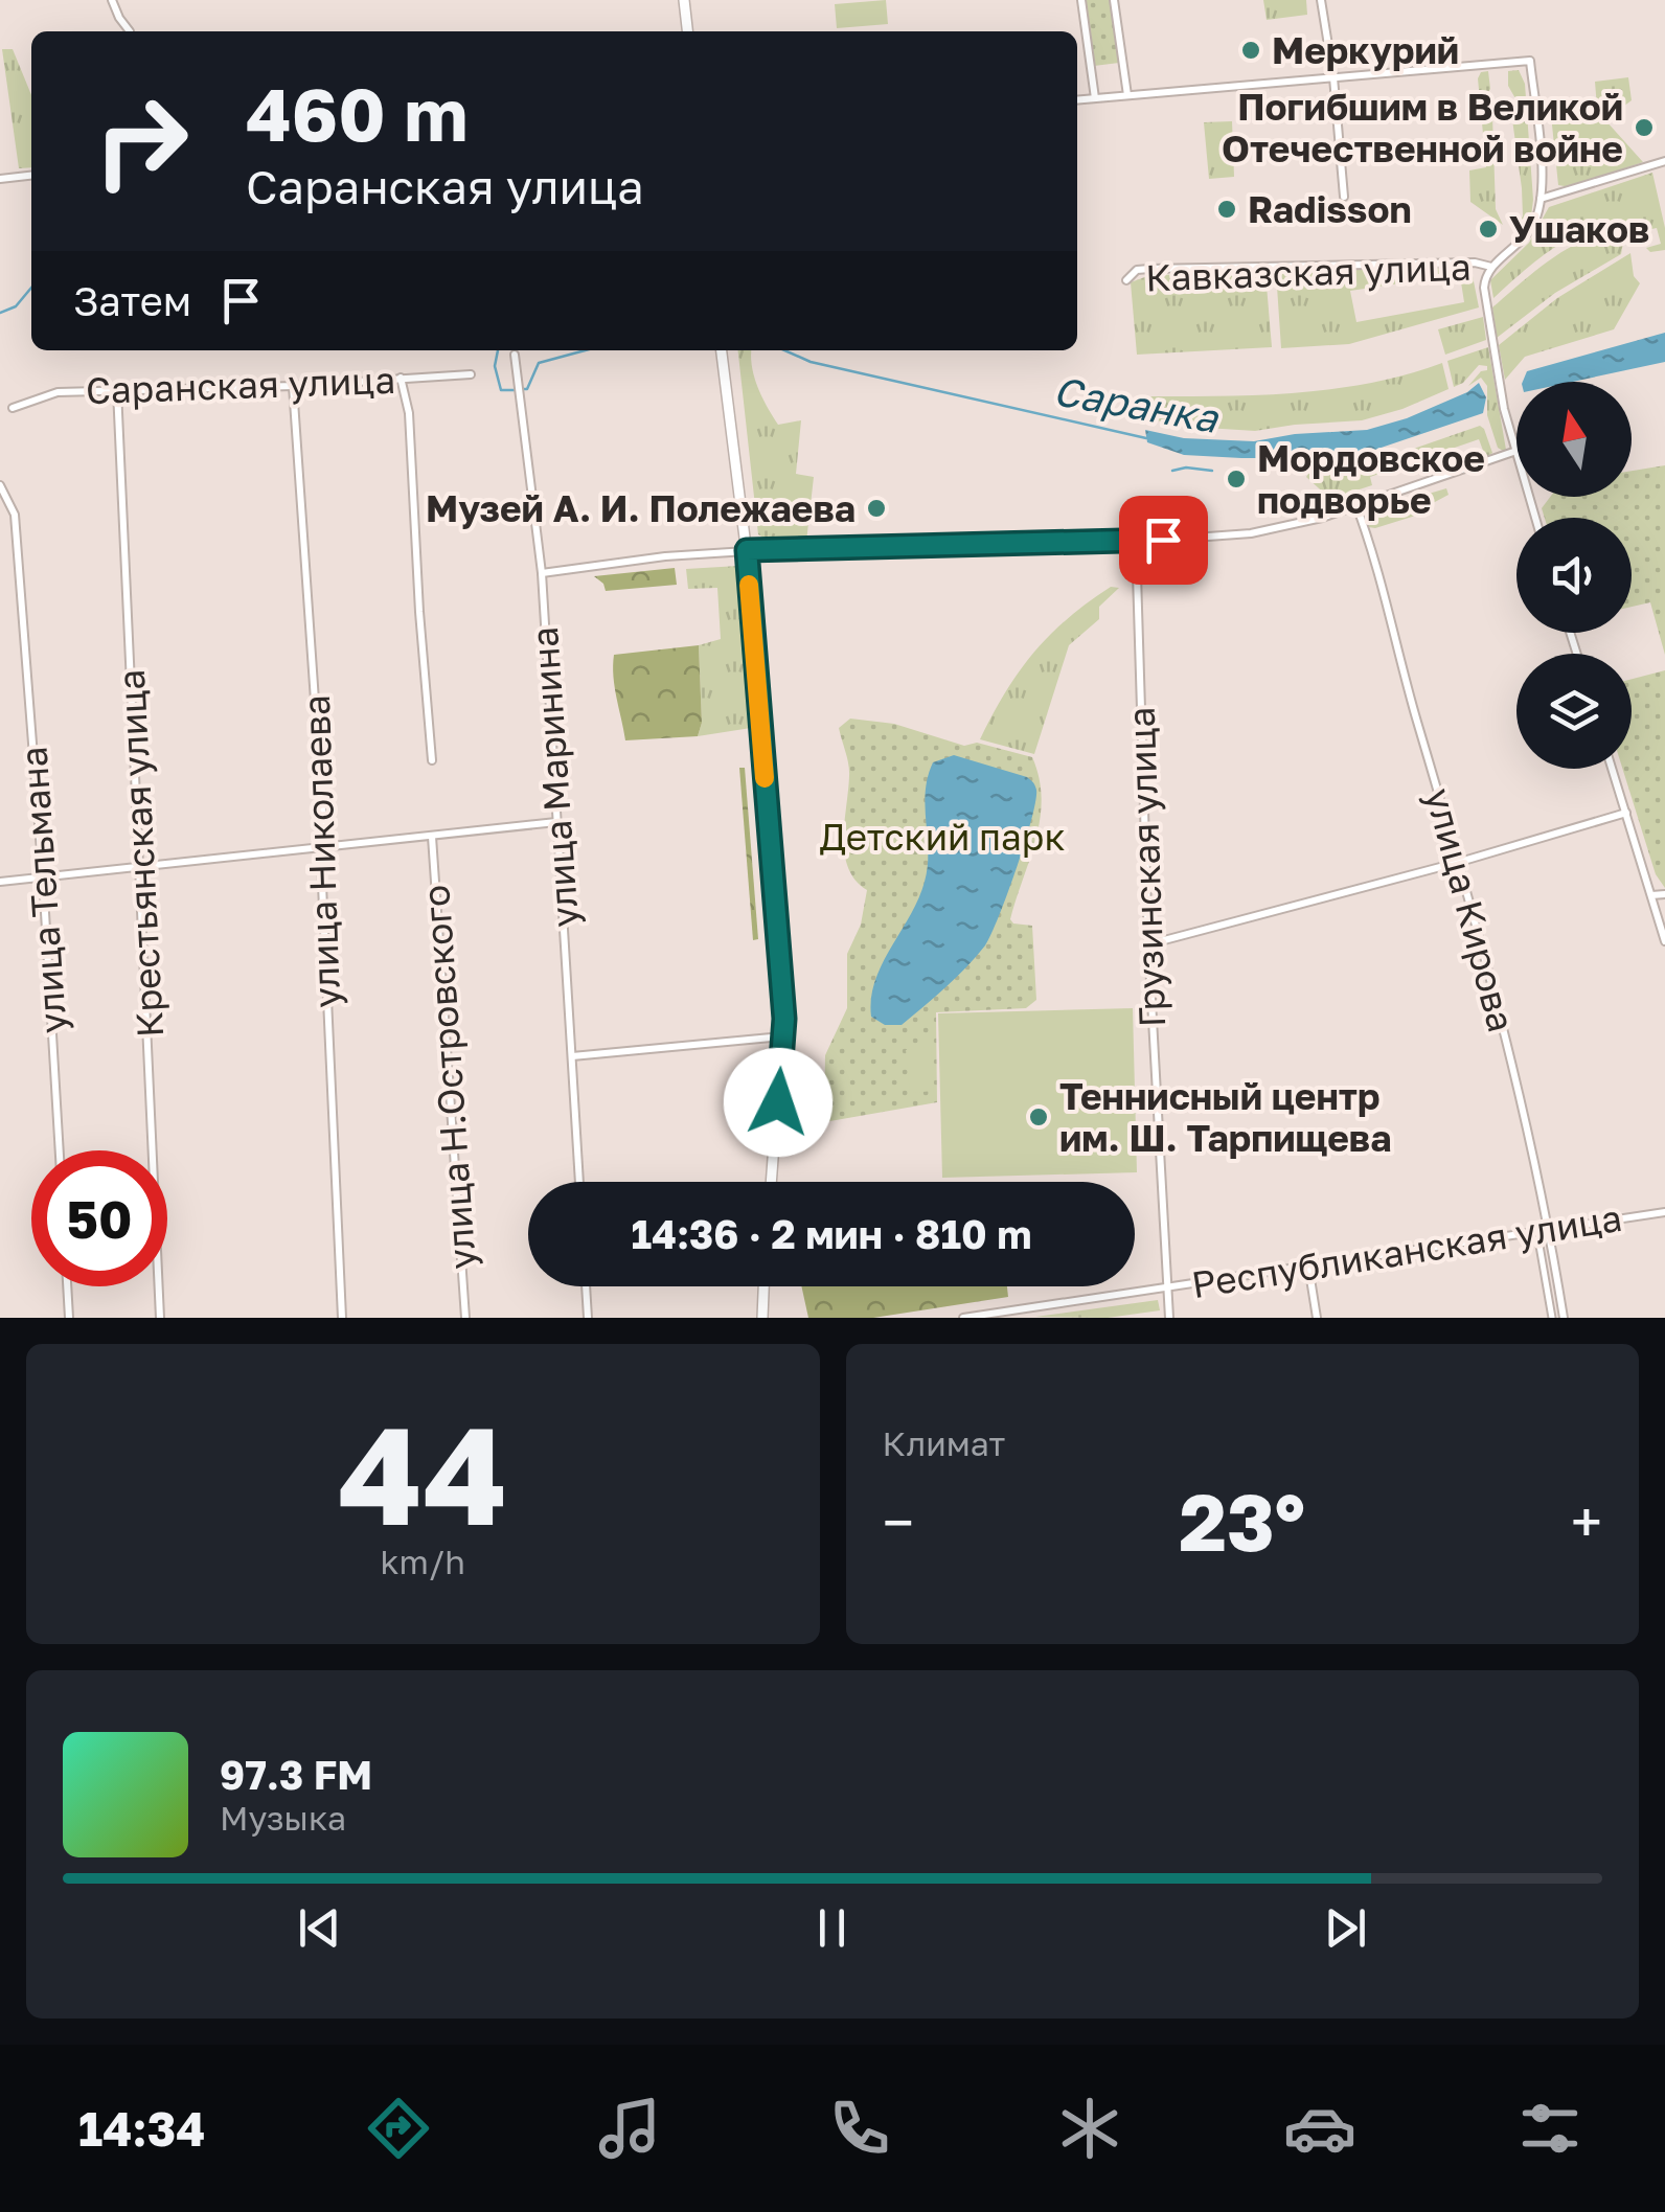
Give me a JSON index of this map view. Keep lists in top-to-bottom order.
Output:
{
  "streets": {
    "street": [
      "Кавказская улица",
      "Саранская улица",
      "улица Маринина",
      "улица Николаева",
      "Крестьянская улица",
      "Грузинская улица",
      "улица Тельмана",
      "улица Кирова",
      "улица Н.Островского",
      "Республиканская улица"
    ]
  },
  "crossings": [
    ["Саранская улица", "улица Николаева"],
    ["Саранская улица", "Крестьянская улица"],
    ["Грузинская улица", "Республиканская улица"],
    ["улица Кирова", "Республиканская улица"]
  ],
  "water": ["Саранка"],
  "parks": ["Детский парк"],
  "places": [
    "Меркурий",
    "Погибшим в Великой Отечественной войне",
    "Radisson",
    "Ушаков",
    "Мордовское подворье",
    "Музей А. И. Полежаева",
    "Теннисный центр им. Ш. Тарпищева"
  ],
  "north": "top",
  "page": {
    "turn": ["460 m", "Саранская улица"],
    "then": "Затем",
    "limit": "50",
    "trip": "14:36 · 2 мин · 810 m",
    "tile": [
      ["44", "km/h"],
      "Климат"
    ],
    "heat": ["−", "23°", "+"],
    "song": ["97.3 FM", "Музыка"],
    "tabs": "14:34"
  }
}
